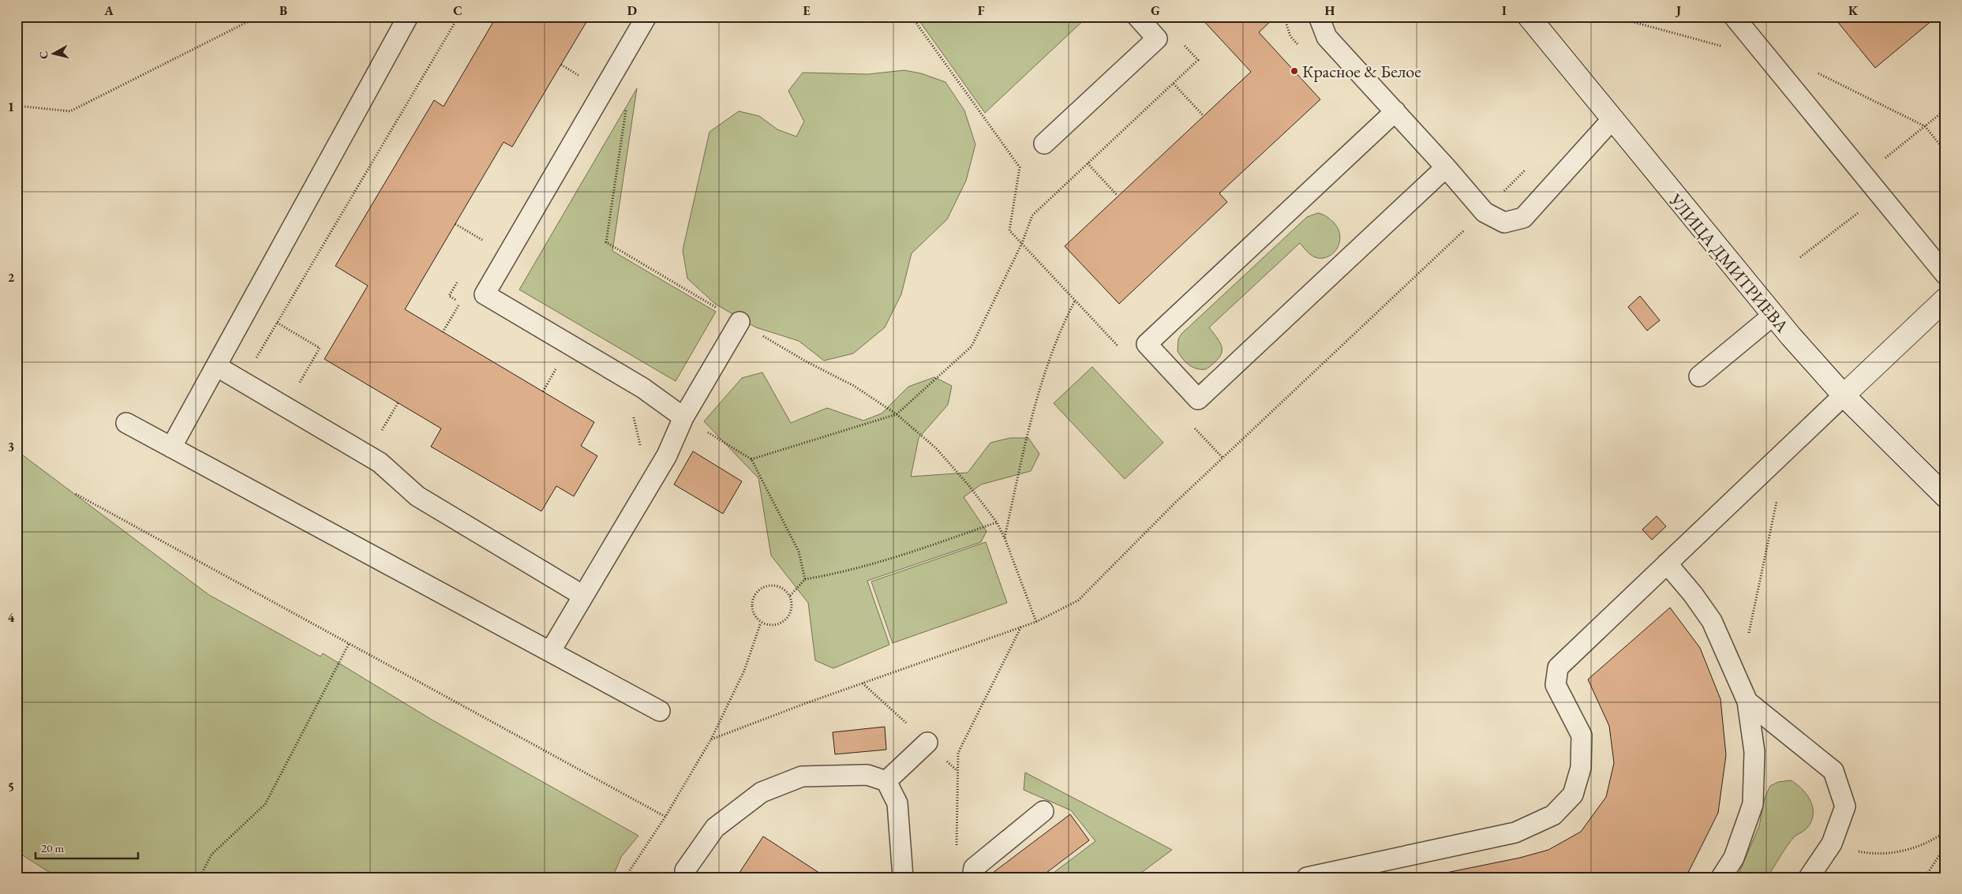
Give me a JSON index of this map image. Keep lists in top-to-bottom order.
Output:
{
  "streets": {
    "main road": ["УЛИЦА ДМИТРИЕВА"]
  },
  "places": ["Красное & Белое"],
  "scale_bar": "20 m",
  "north": "left",
  "grid": {
    "columns": [
      "A",
      "B",
      "C",
      "D",
      "E",
      "F",
      "G",
      "H",
      "I",
      "J",
      "K"
    ],
    "rows": [
      "1",
      "2",
      "3",
      "4",
      "5"
    ]
  }
}
